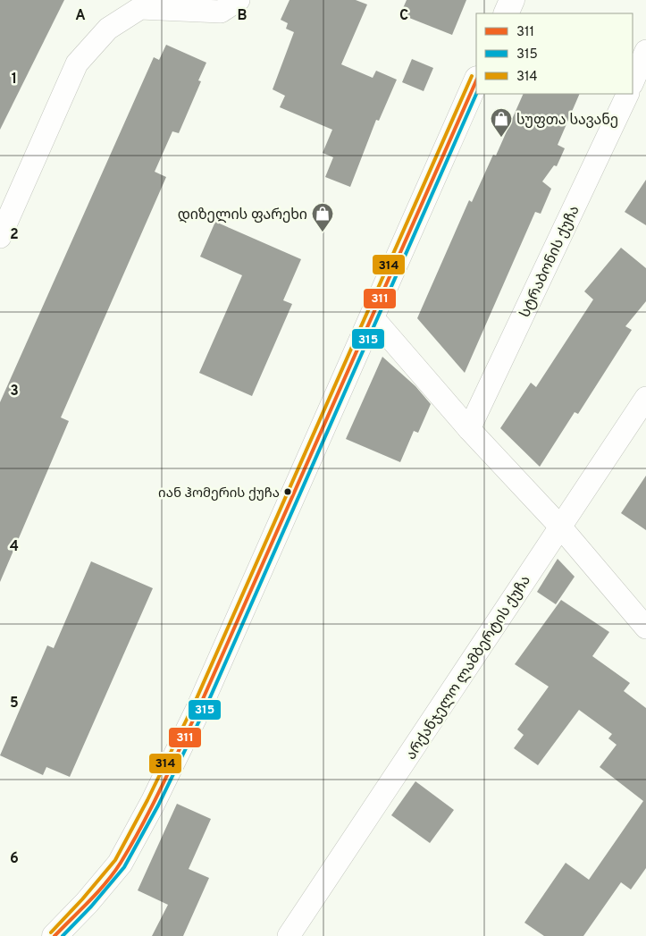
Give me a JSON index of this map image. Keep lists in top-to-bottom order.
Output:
{
  "streets": {
    "street": ["სტრაბონის ქუჩა", "არქანჯელო ლამბერტის ქუჩა"]
  },
  "places": {
    "shop": ["სუფთა სავანე", "დიზელის ფარეხი"],
    "other": ["იან ჰომერის ქუჩა"]
  },
  "lines": ["transit line 314", "transit line 311", "transit line 315"],
  "legend": ["311", "315", "314"],
  "grid": {
    "columns": ["A", "B", "C"],
    "rows": [
      "1",
      "2",
      "3",
      "4",
      "5",
      "6"
    ]
  }
}
